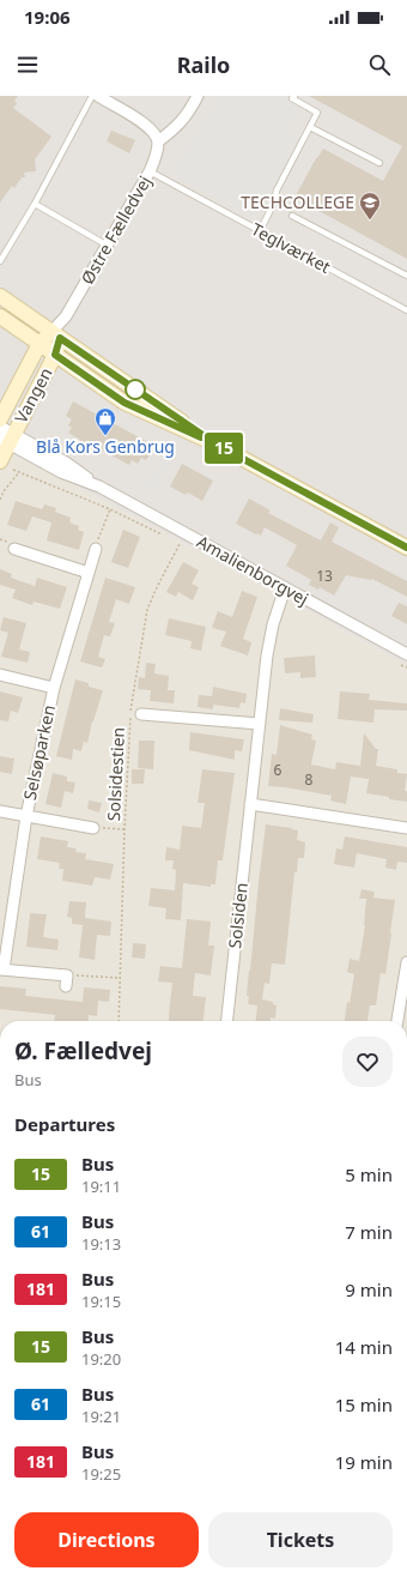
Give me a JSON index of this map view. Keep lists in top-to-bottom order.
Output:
{
  "streets": {
    "main road": ["Vangen"],
    "street": [
      "Østre Fælledvej",
      "Amalienborgvej",
      "Selsøparken",
      "Solsiden"
    ],
    "lane": ["Teglværket"],
    "path": ["Solsidestien"]
  },
  "crossings": [
    ["Østre Fælledvej", "Teglværket"],
    ["Østre Fælledvej", "Vangen"],
    ["Vangen", "Amalienborgvej"],
    ["Amalienborgvej", "Solsidestien"],
    ["Amalienborgvej", "Solsiden"]
  ],
  "places": {
    "school or university": ["TECHCOLLEGE"],
    "shop": ["Blå Kors Genbrug"]
  },
  "lines": ["bus line 15"],
  "house_numbers": ["13", "6", "8"],
  "page": {
    "status": "19:06",
    "header": "Railo",
    "on_map": "15",
    "heading": [
      ["Ø. Fælledvej", "Bus"],
      "Departures"
    ],
    "list": [
      {
        "mark": "15",
        "name": "Bus",
        "note": "19:11",
        "value": "5 min"
      },
      {
        "mark": "61",
        "name": "Bus",
        "note": "19:13",
        "value": "7 min"
      },
      {
        "mark": "181",
        "name": "Bus",
        "note": "19:15",
        "value": "9 min"
      },
      {
        "mark": "15",
        "name": "Bus",
        "note": "19:20",
        "value": "14 min"
      },
      {
        "mark": "61",
        "name": "Bus",
        "note": "19:21",
        "value": "15 min"
      },
      {
        "mark": "181",
        "name": "Bus",
        "note": "19:25",
        "value": "19 min"
      }
    ],
    "buttons": ["Directions", "Tickets"]
  }
}
